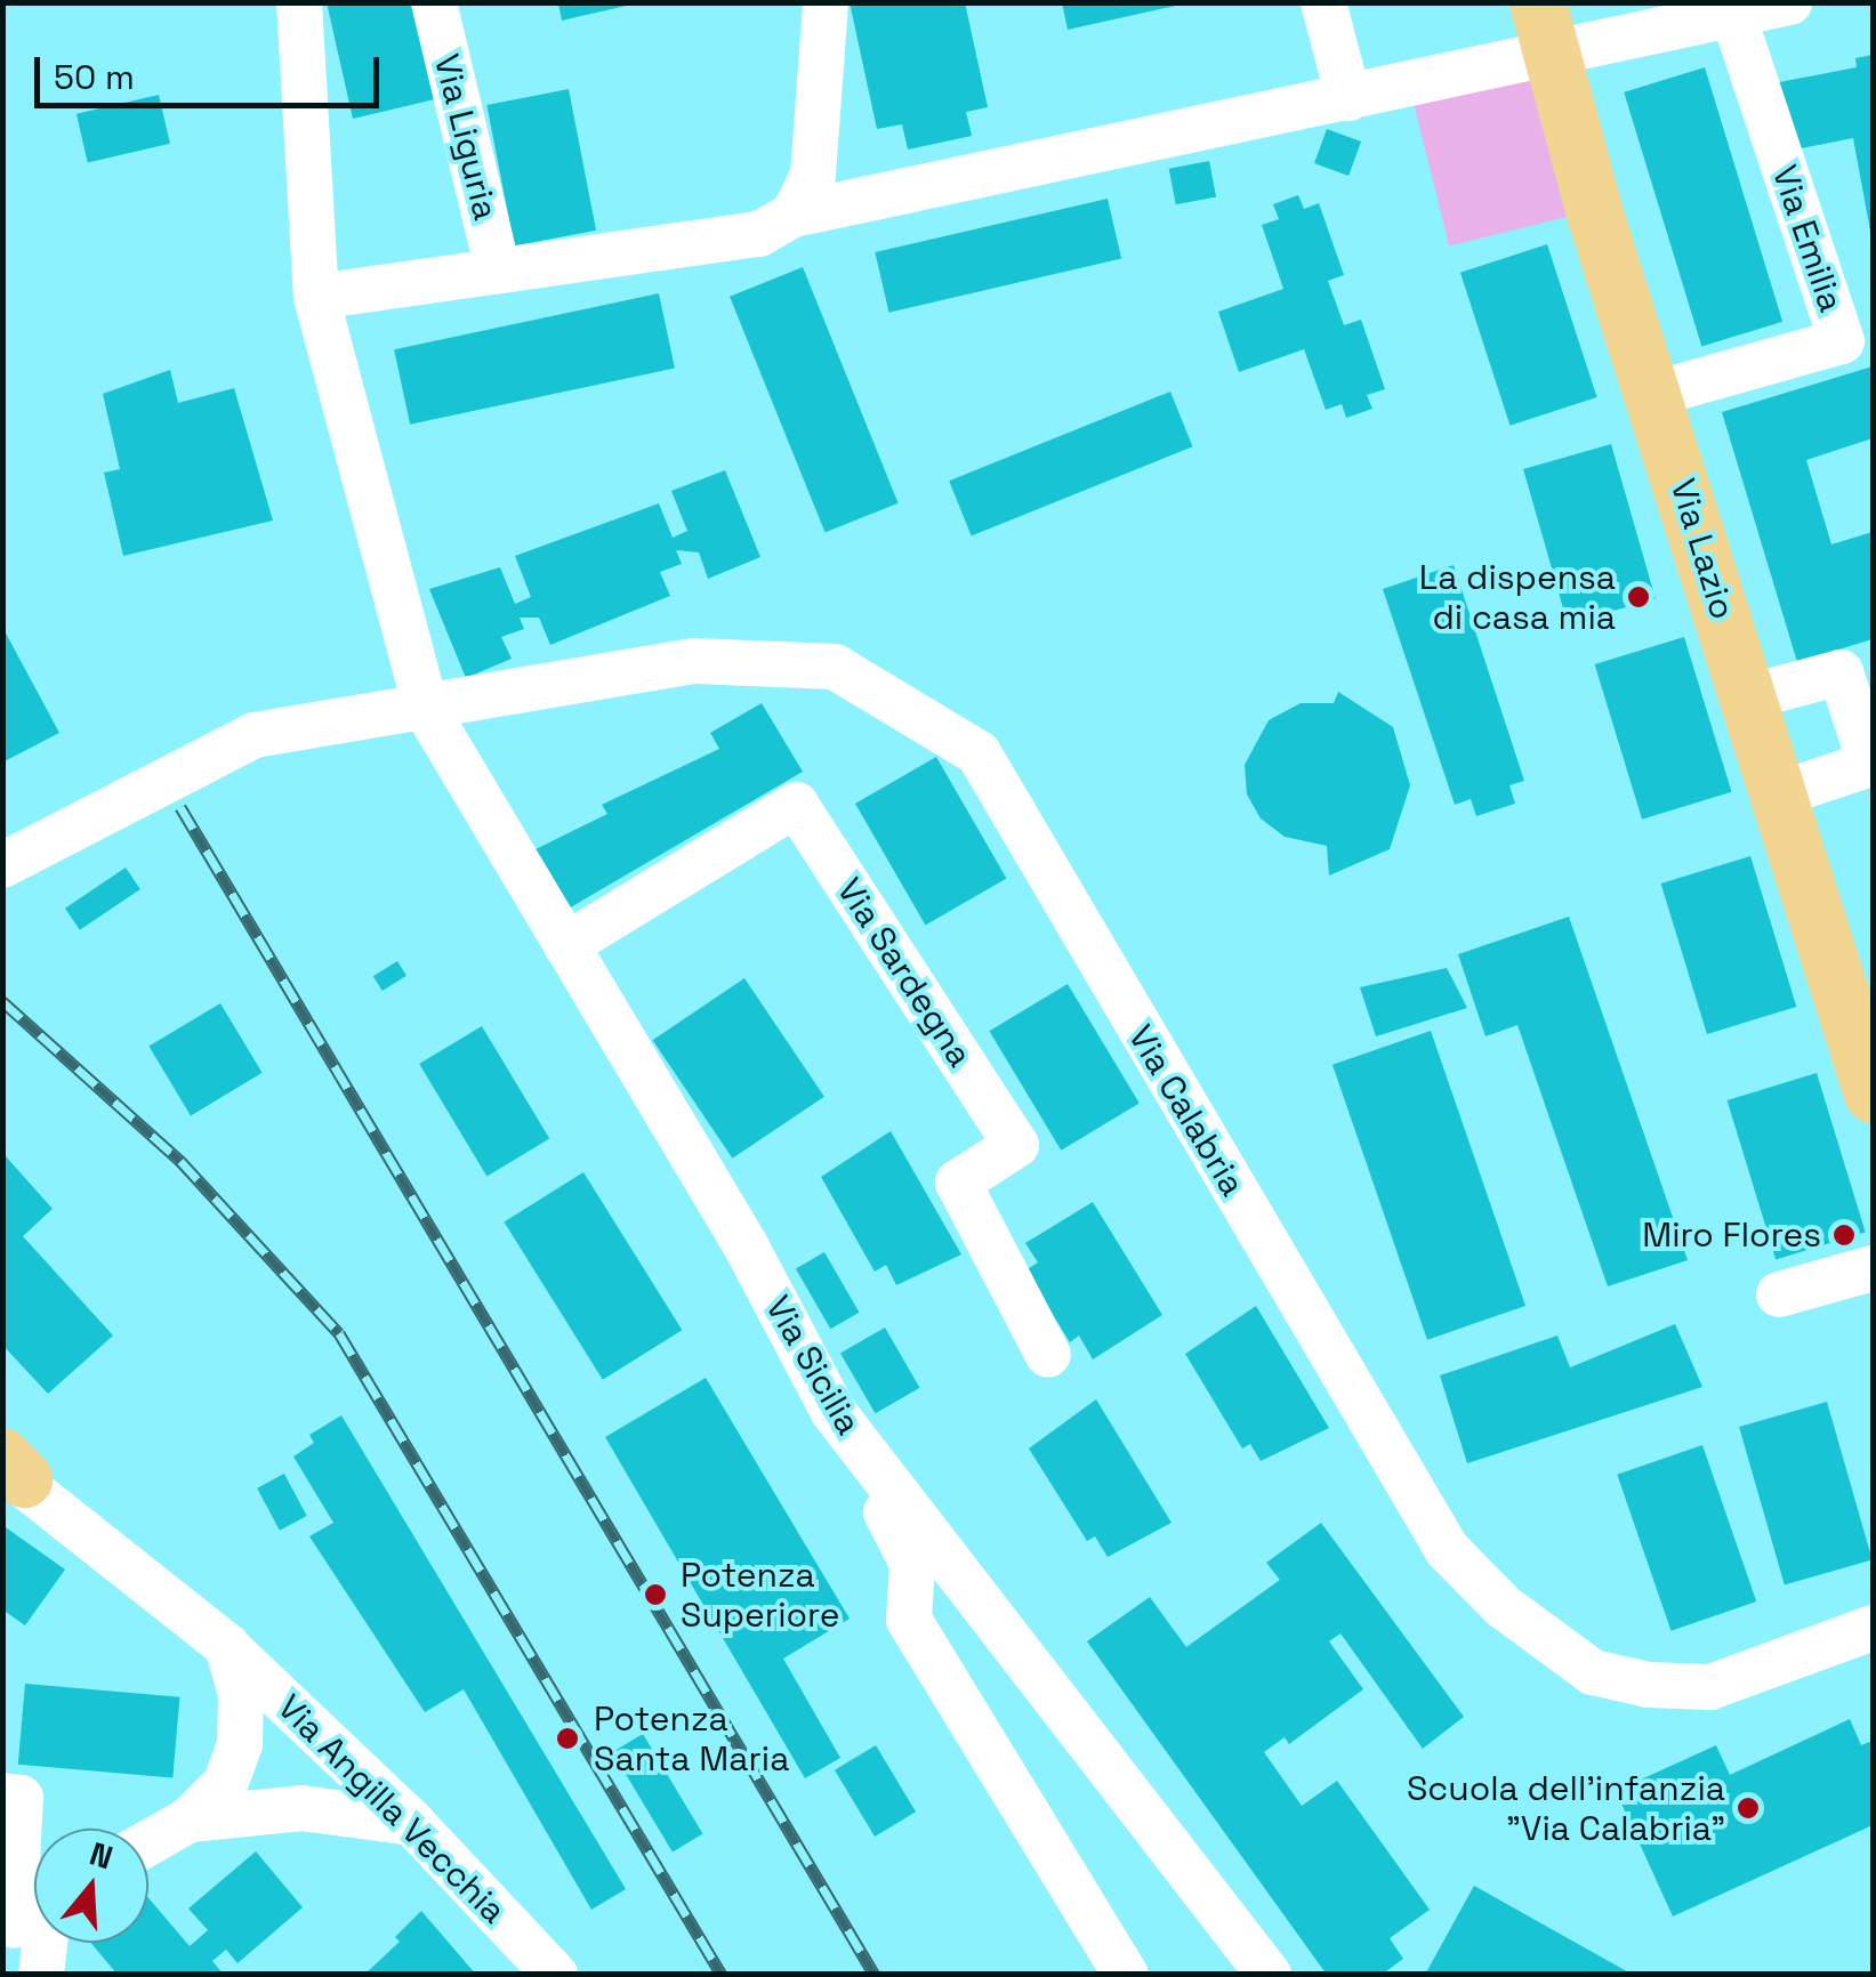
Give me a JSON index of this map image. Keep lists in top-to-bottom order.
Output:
{
  "streets": {
    "main road": ["Via Lazio"],
    "street": [
      "Via Liguria",
      "Via Emilia",
      "Via Sardegna",
      "Via Calabria",
      "Via Sicilia",
      "Via Angilla Vecchia"
    ]
  },
  "crossings": [
    ["Via Emilia", "Via Lazio"],
    ["Via Sardegna", "Via Sicilia"],
    ["Via Calabria", "Via Sicilia"]
  ],
  "places": [
    "La dispensa di casa mia",
    "Miro Flores",
    "Potenza Superiore",
    "Potenza Santa Maria",
    "Scuola dell'infanzia \"Via Calabria\""
  ],
  "scale_bar": "50 m",
  "north": "top"
}
